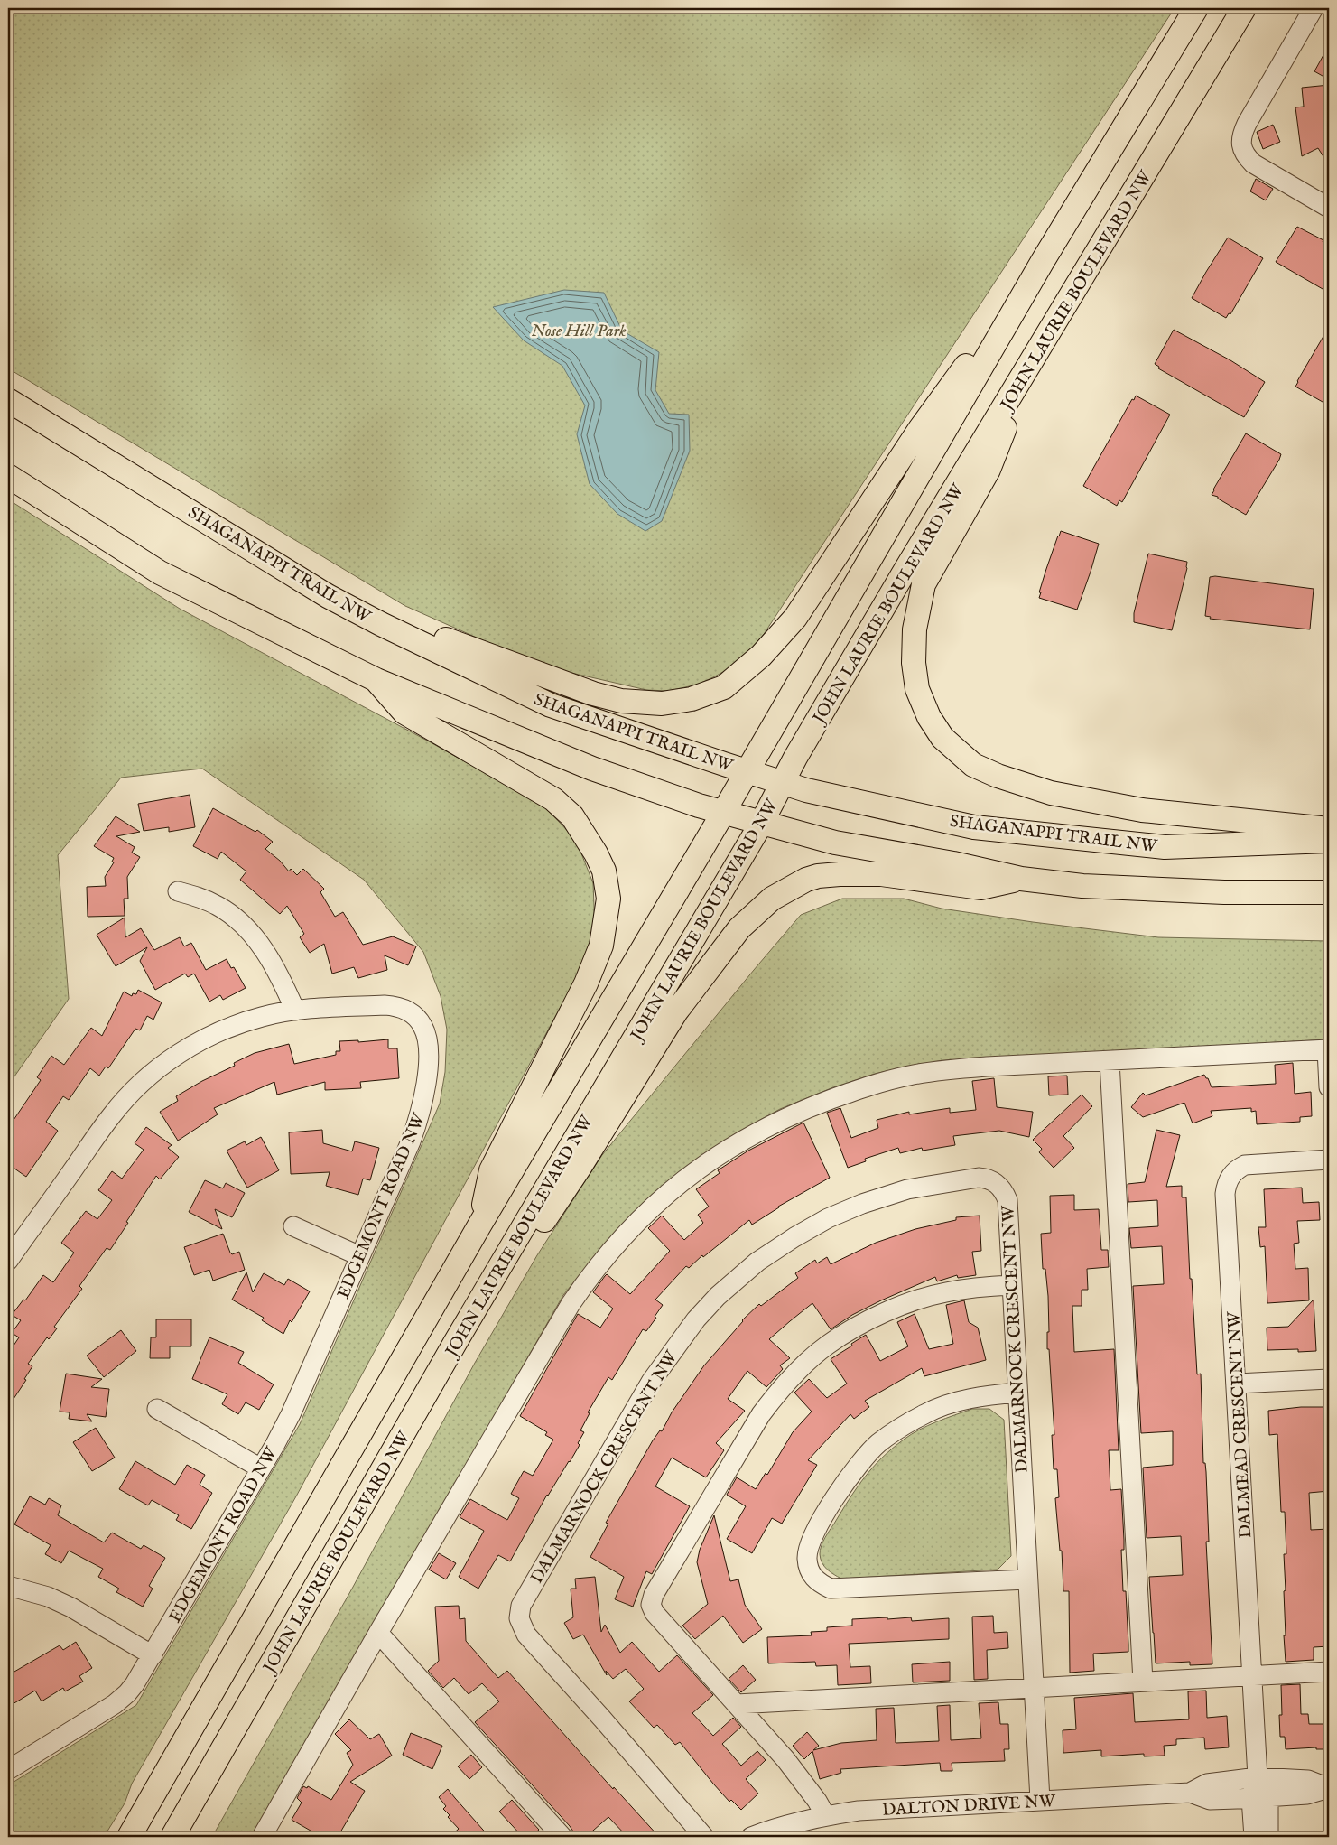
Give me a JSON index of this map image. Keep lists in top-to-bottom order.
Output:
{
  "streets": {
    "main road": ["JOHN LAURIE BOULEVARD NW", "SHAGANAPPI TRAIL NW"],
    "street": [
      "EDGEMONT ROAD NW",
      "DALMARNOCK CRESCENT NW",
      "DALMEAD CRESCENT NW",
      "DALTON DRIVE NW"
    ]
  },
  "crossings": [
    ["JOHN LAURIE BOULEVARD NW", "SHAGANAPPI TRAIL NW"],
    ["DALMARNOCK CRESCENT NW", "DALTON DRIVE NW"],
    ["DALMEAD CRESCENT NW", "DALTON DRIVE NW"]
  ],
  "parks": ["Nose Hill Park"]
}
